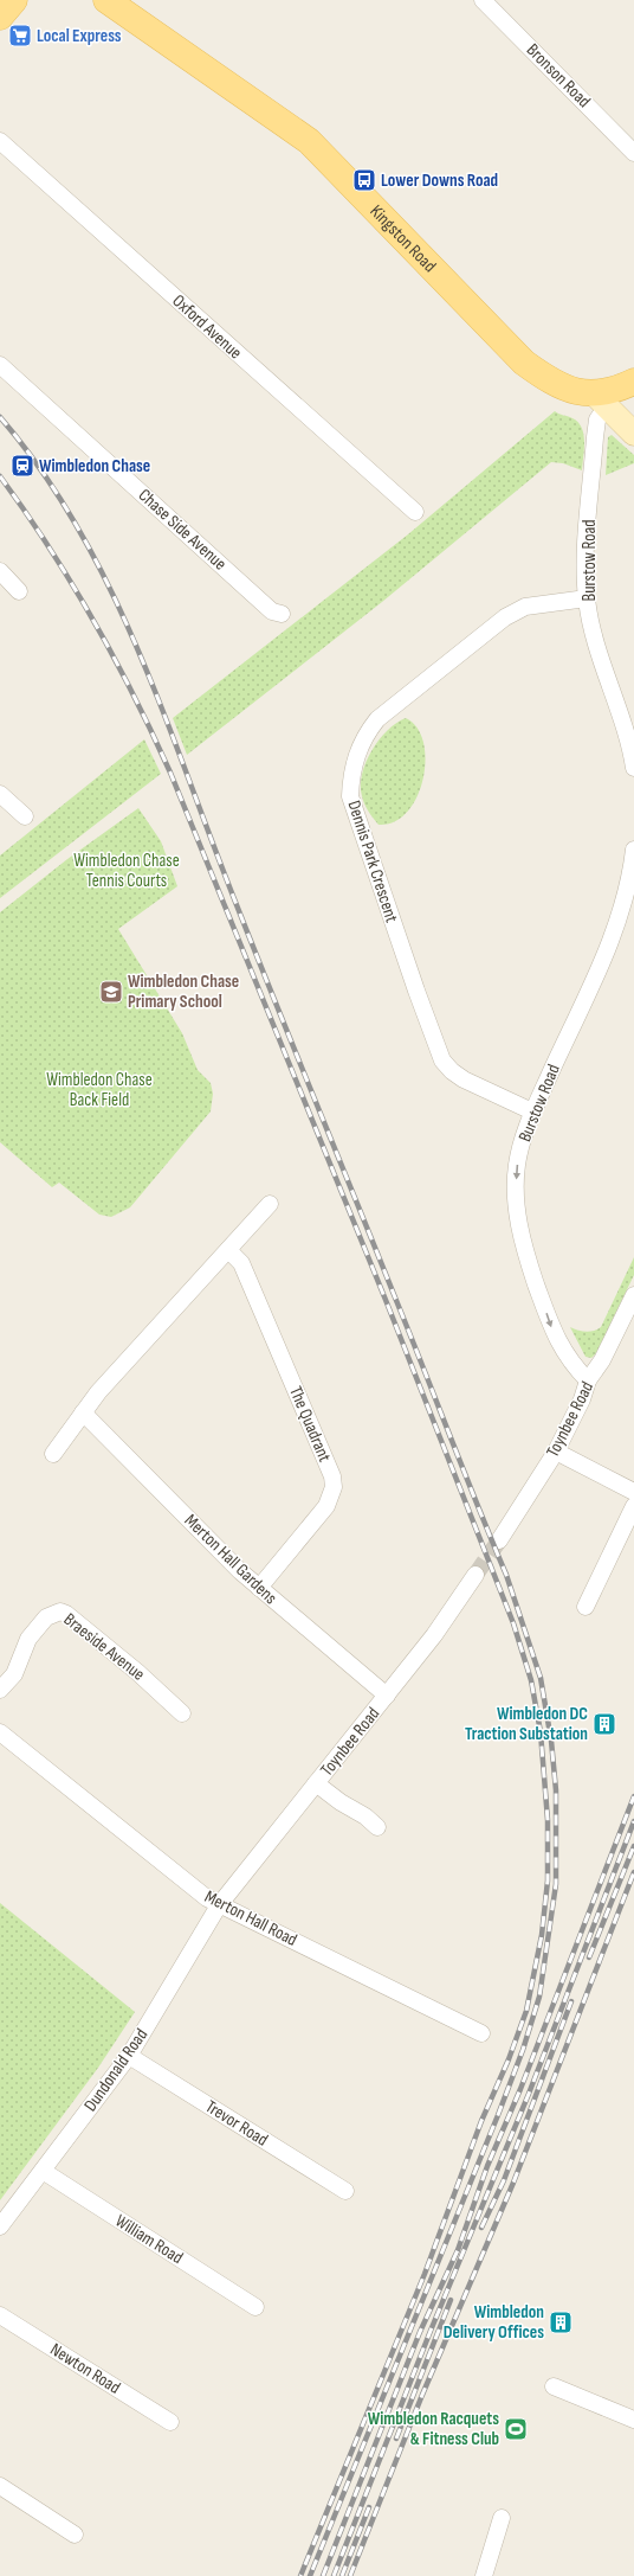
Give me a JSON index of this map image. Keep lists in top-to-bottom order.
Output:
{
  "streets": {
    "main road": ["Kingston Road"],
    "street": [
      "Bronson Road",
      "Oxford Avenue",
      "Chase Side Avenue",
      "Burstow Road",
      "Dennis Park Crescent",
      "Toynbee Road",
      "The Quadrant",
      "Merton Hall Gardens",
      "Braeside Avenue",
      "Merton Hall Road",
      "Dundonald Road",
      "Trevor Road",
      "William Road",
      "Newton Road"
    ]
  },
  "crossings": [
    ["Kingston Road", "Burstow Road"],
    ["Burstow Road", "Dennis Park Crescent"],
    ["Burstow Road", "Toynbee Road"],
    ["Toynbee Road", "Merton Hall Gardens"],
    ["Toynbee Road", "Merton Hall Road"],
    ["Toynbee Road", "Dundonald Road"],
    ["The Quadrant", "Merton Hall Gardens"],
    ["Merton Hall Road", "Dundonald Road"],
    ["Dundonald Road", "Trevor Road"],
    ["Dundonald Road", "William Road"]
  ],
  "parks": ["Wimbledon Chase Tennis Courts", "Wimbledon Chase Back Field"],
  "places": {
    "supermarket": ["Local Express"],
    "bus stop": ["Lower Downs Road"],
    "station": ["Wimbledon Chase"],
    "school or university": ["Wimbledon Chase Primary School"],
    "building": ["Wimbledon DC Traction Substation", "Wimbledon Delivery Offices"],
    "sports": ["Wimbledon Racquets & Fitness Club"]
  }
}
